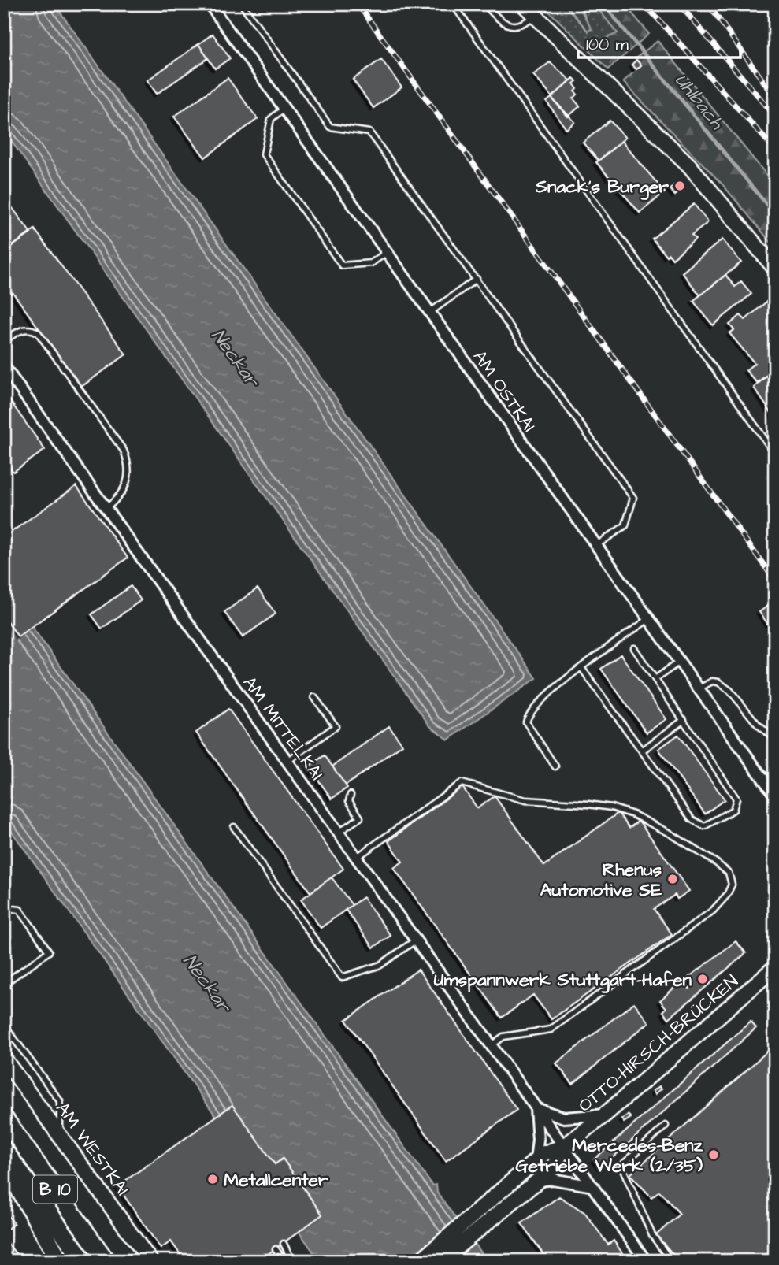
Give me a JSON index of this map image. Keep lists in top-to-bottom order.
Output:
{
  "streets": {
    "highway": ["B 10"],
    "main road": ["OTTO-HIRSCH-BRÜCKEN", "AM WESTKAI"],
    "street": ["AM OSTKAI", "AM MITTELKAI"]
  },
  "crossings": [
    ["AM MITTELKAI", "OTTO-HIRSCH-BRÜCKEN"]
  ],
  "water": ["Uhlbach", "Neckar"],
  "places": [
    "Snack's Burger",
    "Rhenus Automotive SE",
    "Umspannwerk Stuttgart-Hafen",
    "Mercedes-Benz Getriebe Werk (2/35)",
    "Metallcenter"
  ],
  "scale_bar": "100 m"
}
